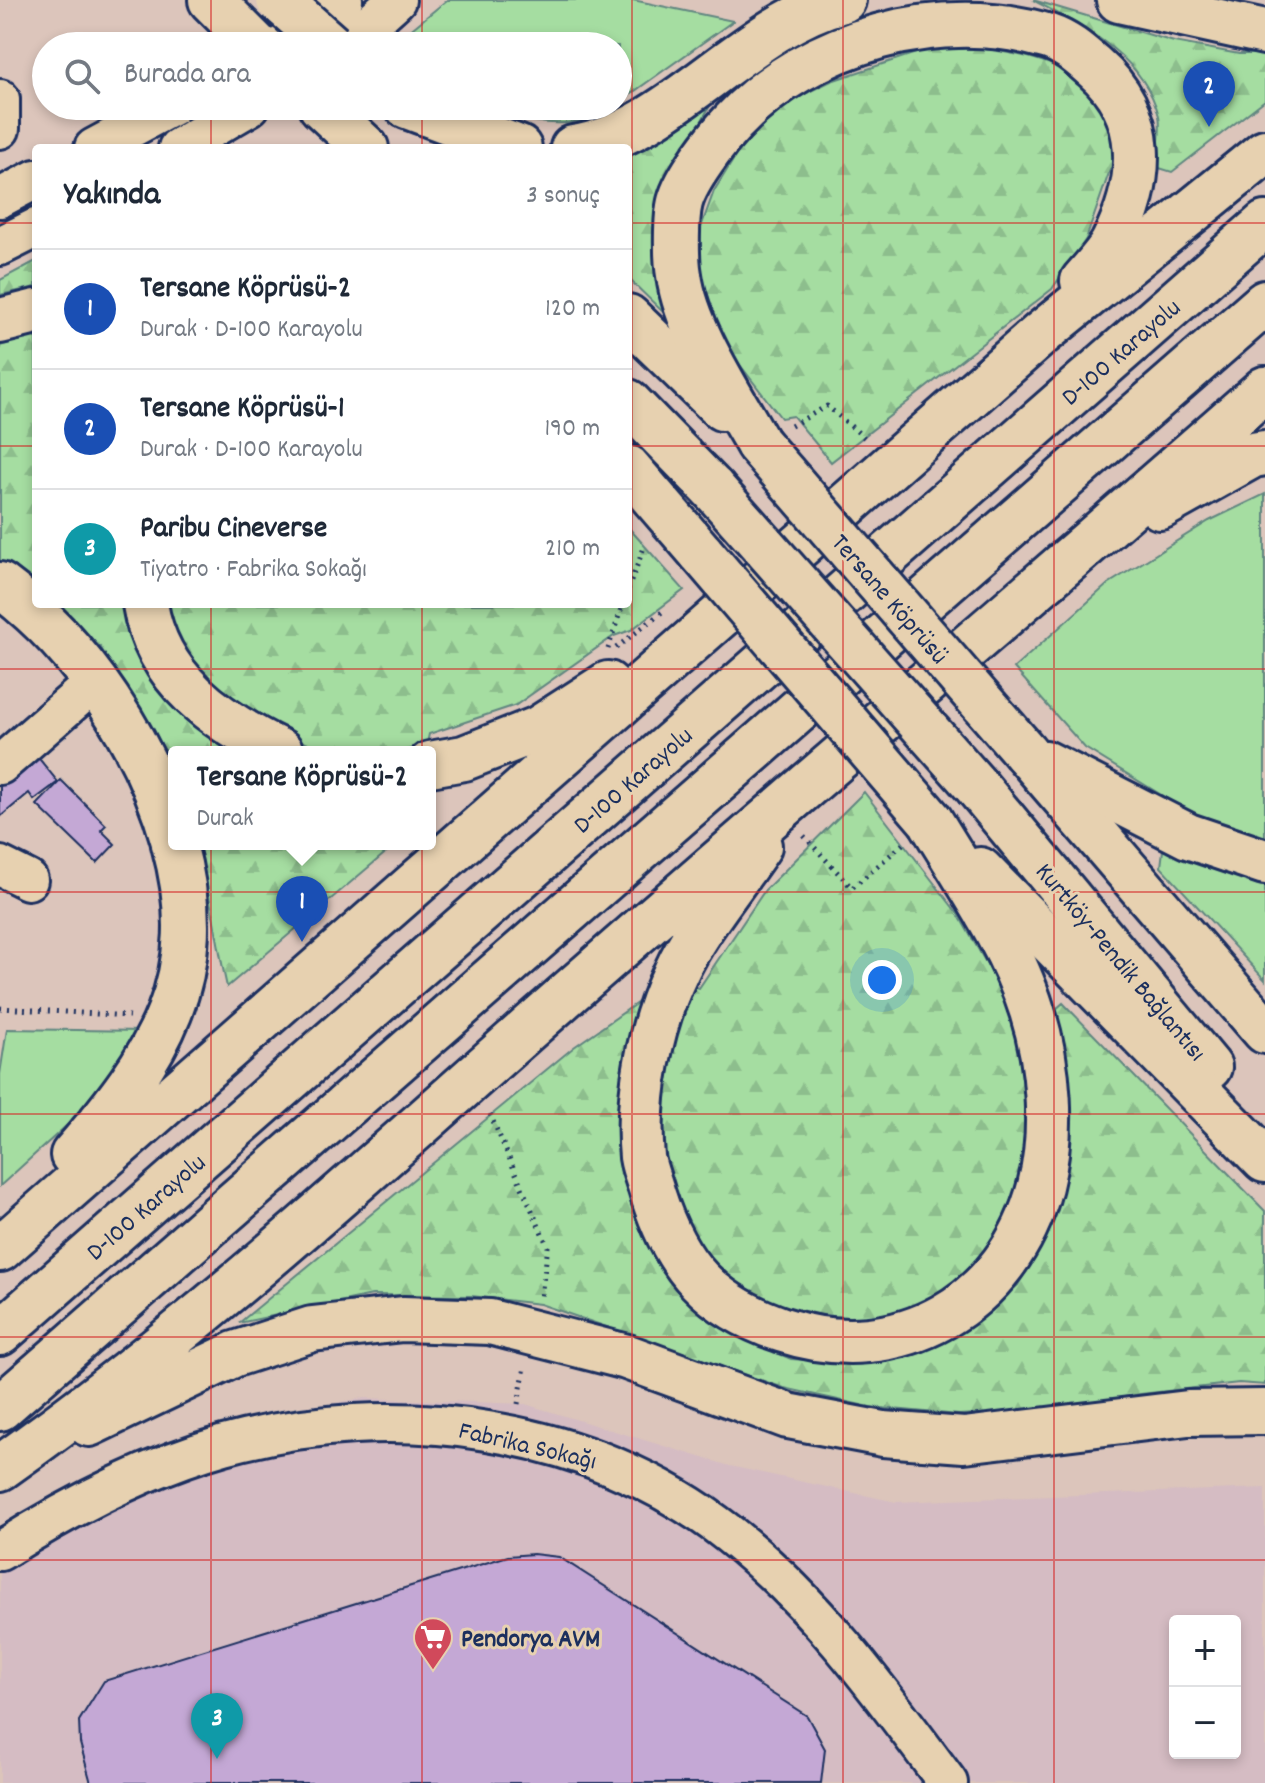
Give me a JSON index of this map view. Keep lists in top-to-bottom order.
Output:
{
  "streets": {
    "highway": ["D-100 Karayolu", "Tersane Köprüsü", "Kurtköy-Pendik Bağlantısı"],
    "street": ["Fabrika Sokağı"]
  },
  "places": {
    "supermarket": ["Pendorya AVM"]
  },
  "page": {
    "search": "Burada ara",
    "pins": ["2", "1", "3"],
    "heading": ["Yakında", "3 sonuç"],
    "list": [
      {
        "mark": "1",
        "name": "Tersane Köprüsü-2",
        "note": "Durak · D-100 Karayolu",
        "value": "120 m"
      },
      {
        "mark": "2",
        "name": "Tersane Köprüsü-1",
        "note": "Durak · D-100 Karayolu",
        "value": "190 m"
      },
      {
        "mark": "3",
        "name": "Paribu Cineverse",
        "note": "Tiyatro · Fabrika Sokağı",
        "value": "210 m"
      }
    ],
    "popup": ["Tersane Köprüsü-2", "Durak"],
    "map_buttons": ["+", "−"]
  }
}
